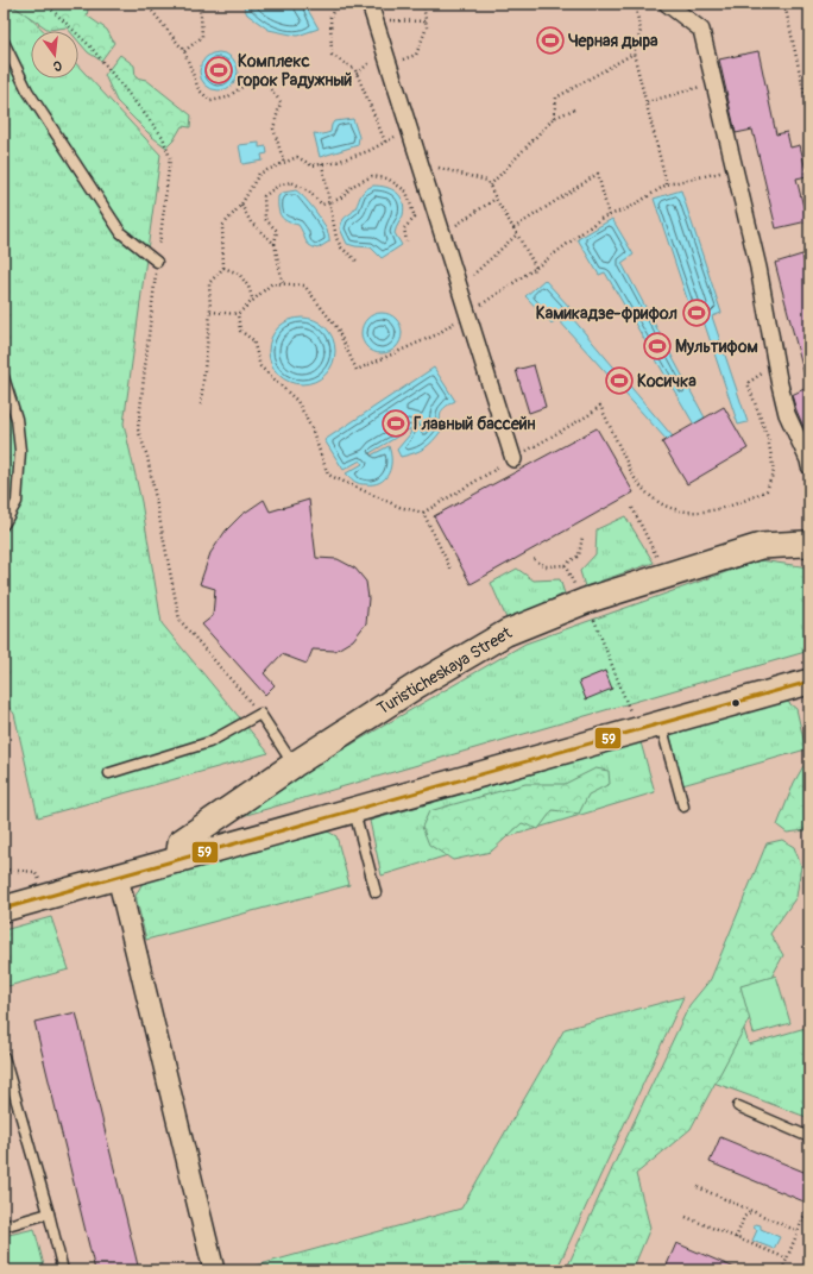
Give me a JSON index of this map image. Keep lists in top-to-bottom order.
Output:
{
  "streets": {
    "street": ["Turisticheskaya Street"]
  },
  "places": {
    "sports": [
      "Черная дыра",
      "Комплекс горок Радужный",
      "Камикадзе-фрифол",
      "Мультифом",
      "Косичка",
      "Главный бассейн"
    ]
  },
  "lines": ["transit line 59"],
  "north": "bottom"
}
